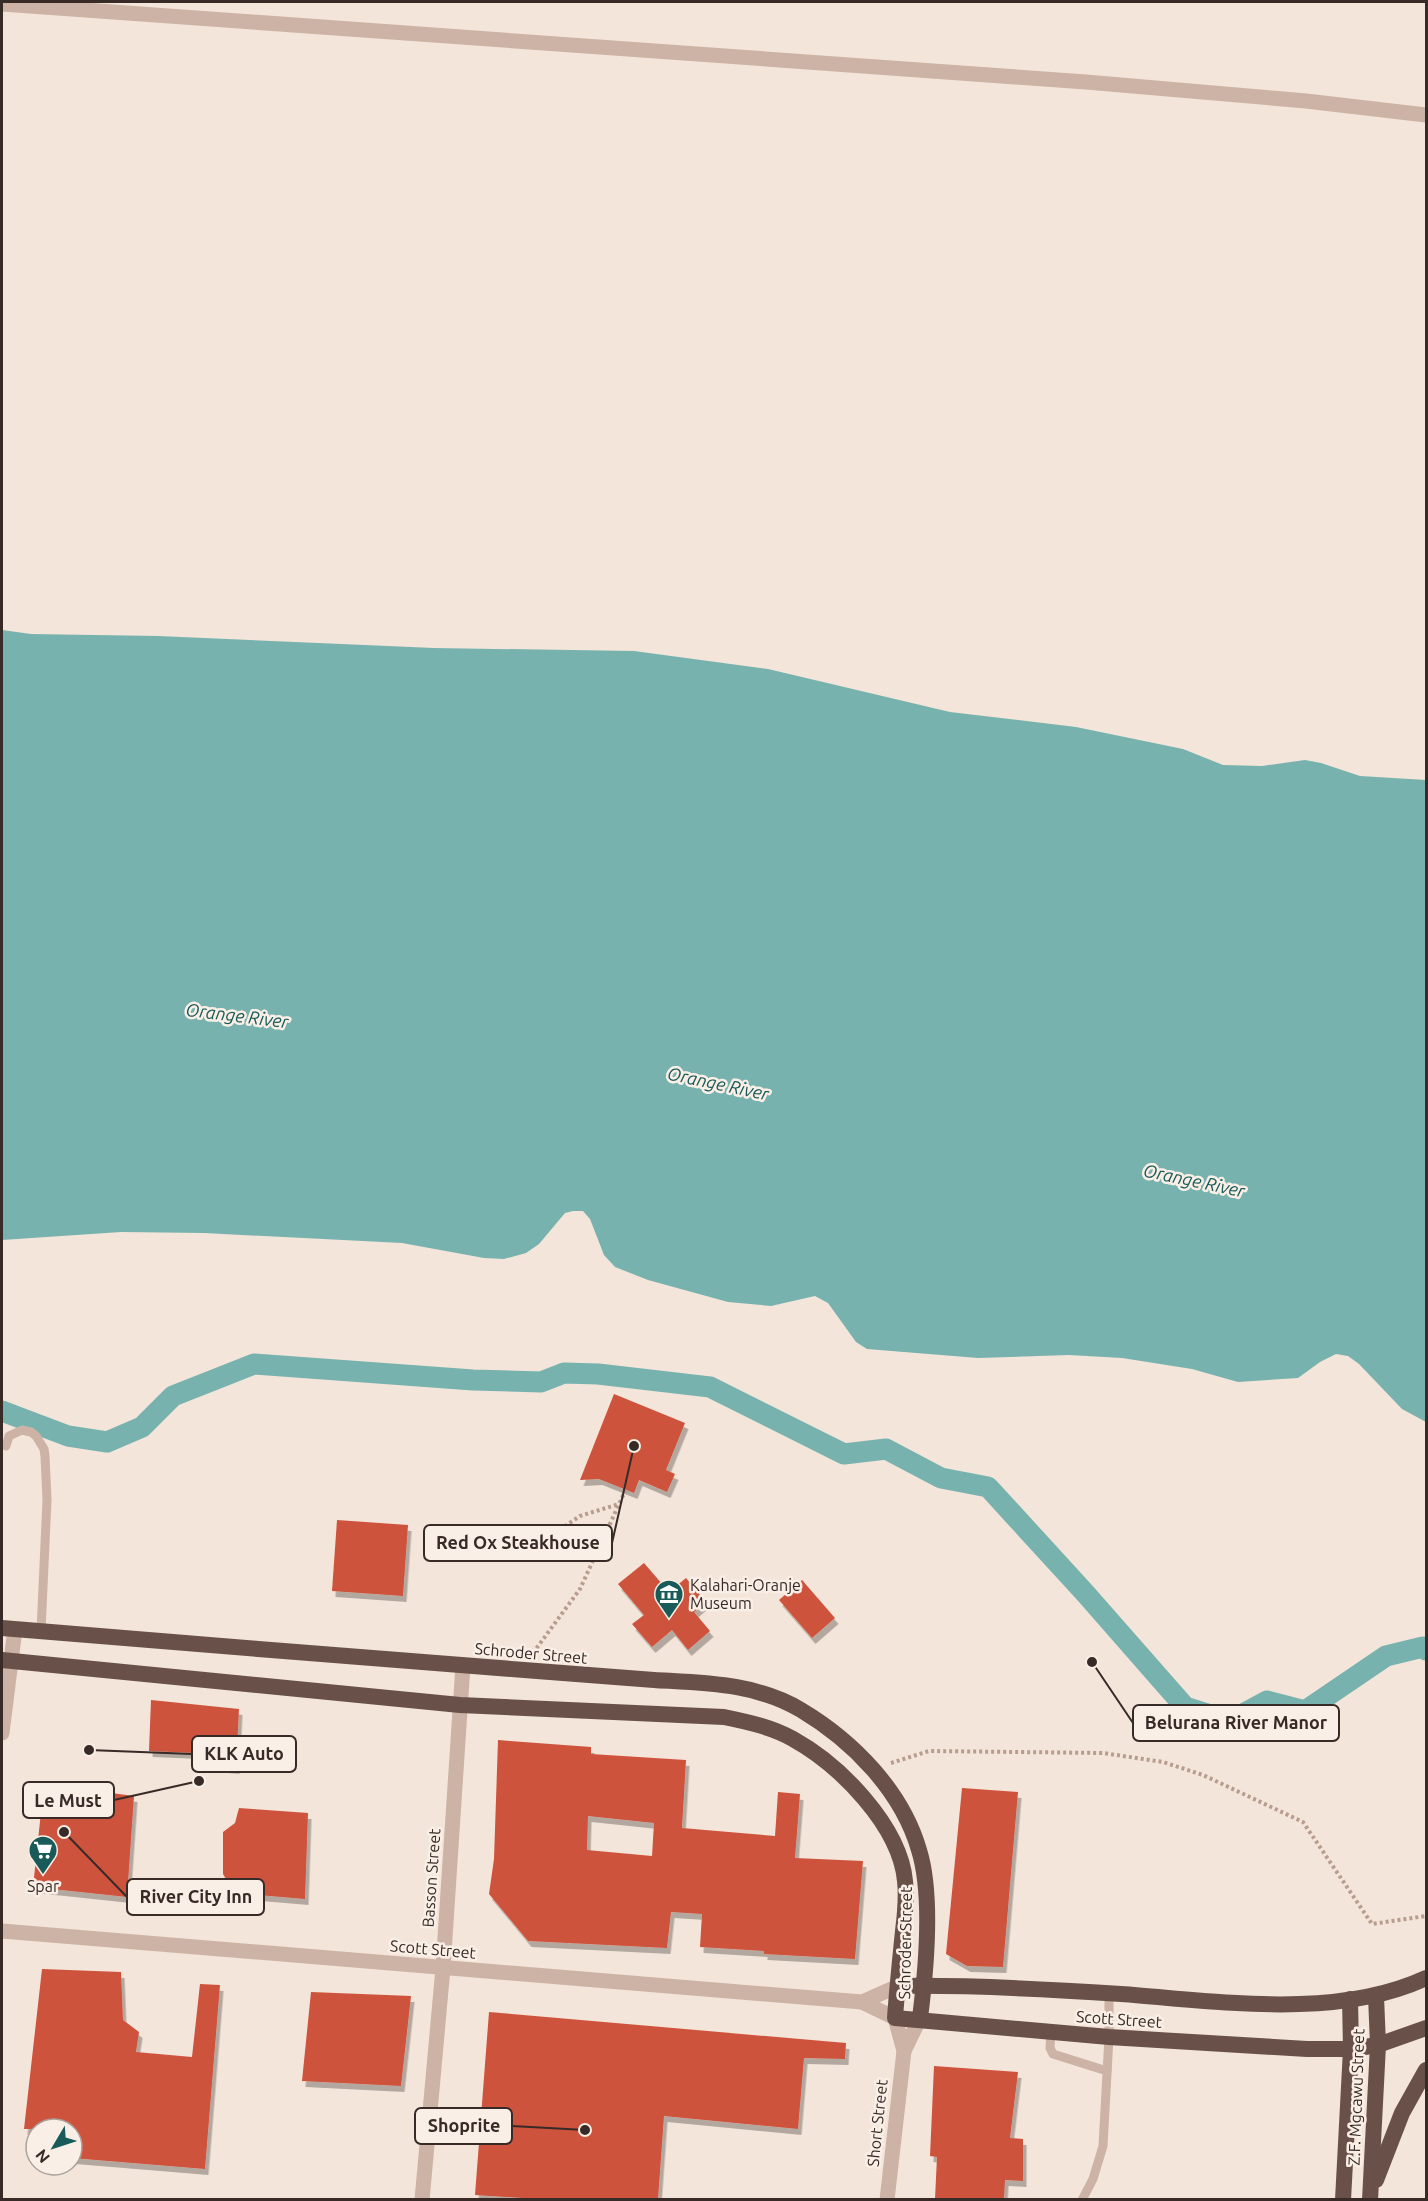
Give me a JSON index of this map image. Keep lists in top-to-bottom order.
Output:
{
  "streets": {
    "highway": ["Schroder Street", "Scott Street", "Z.F. Mgcawu Street"],
    "street": ["Basson Street", "Short Street"]
  },
  "crossings": [
    ["Schroder Street", "Basson Street"],
    ["Schroder Street", "Scott Street"],
    ["Schroder Street", "Short Street"],
    ["Basson Street", "Scott Street"],
    ["Scott Street", "Z.F. Mgcawu Street"]
  ],
  "water": ["Orange River"],
  "places": {
    "other": [
      "Red Ox Steakhouse",
      "Belurana River Manor",
      "KLK Auto",
      "Le Must",
      "River City Inn",
      "Shoprite"
    ],
    "museum": ["Kalahari-Oranje Museum"],
    "supermarket": ["Spar"]
  },
  "north": "bottom left"
}
